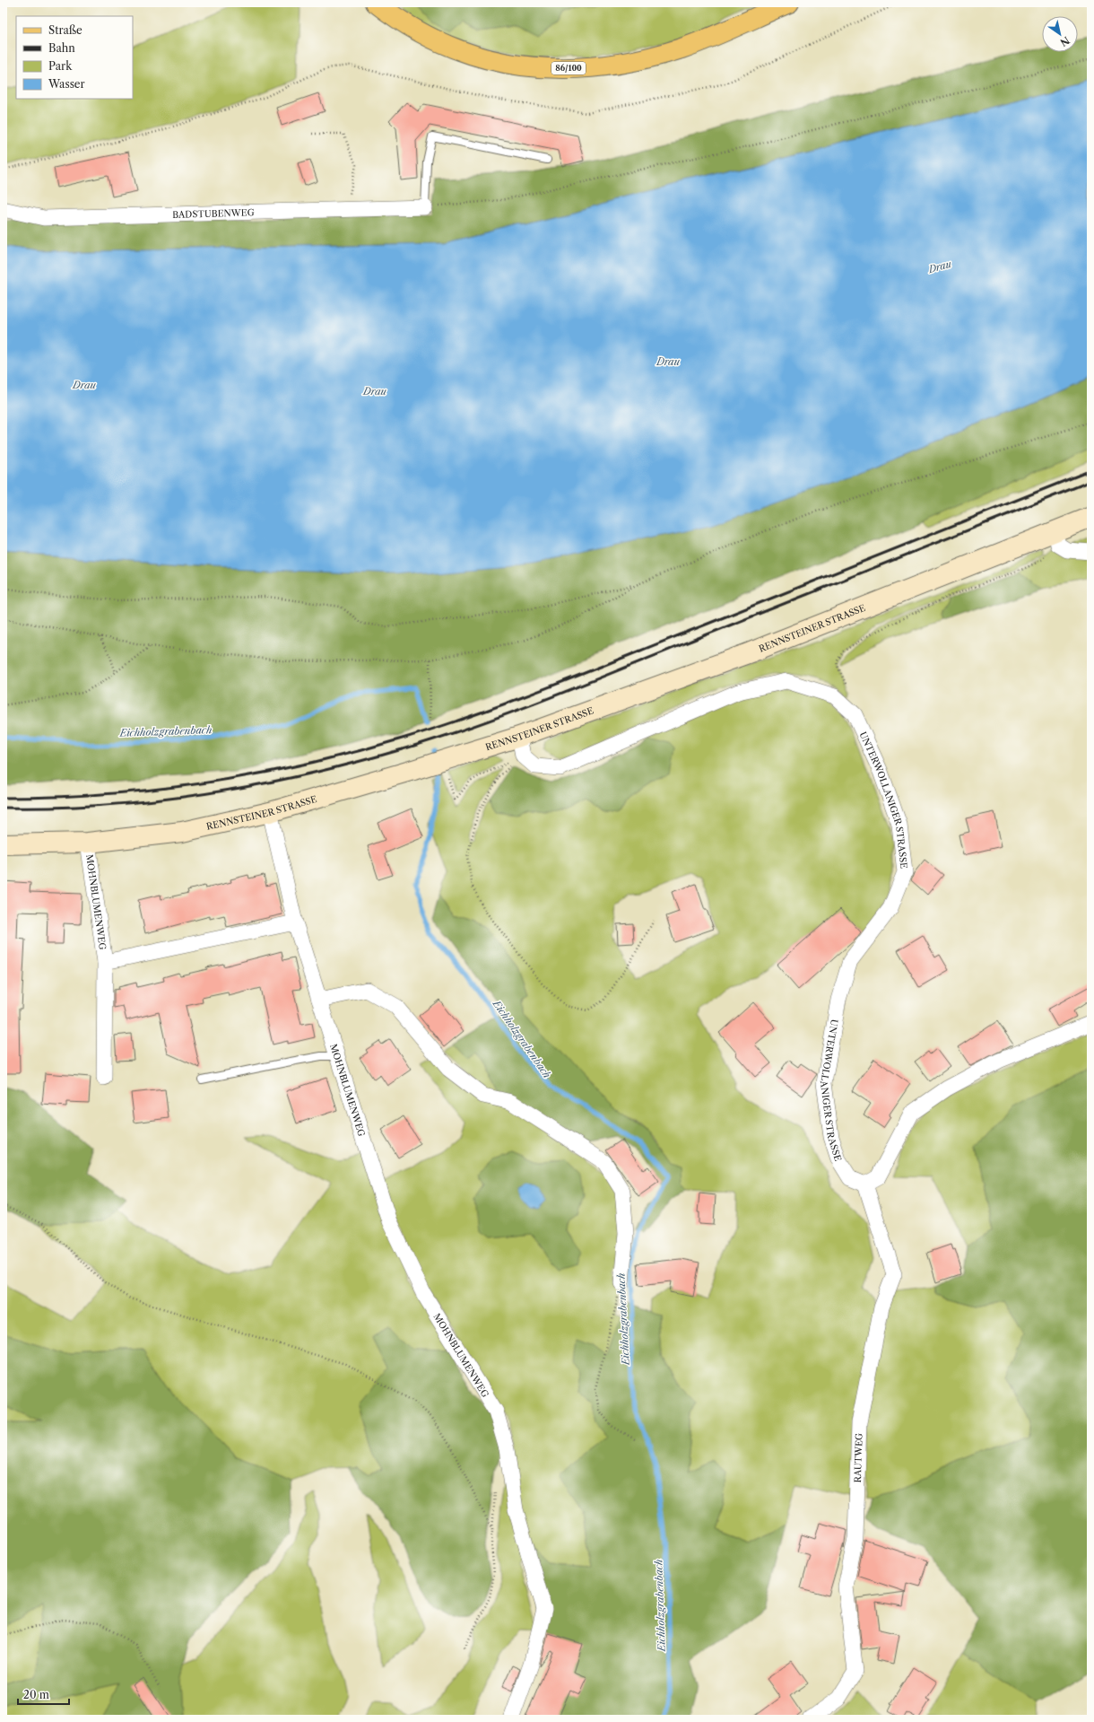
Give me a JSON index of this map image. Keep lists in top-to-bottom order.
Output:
{
  "streets": {
    "main road": ["86/100", "RENNSTEINER STRASSE"],
    "street": [
      "BADSTUBENWEG",
      "UNTERWOLLANIGER STRASSE",
      "MOHNBLUMENWEG",
      "RAUTWEG"
    ]
  },
  "crossings": [
    ["RENNSTEINER STRASSE", "UNTERWOLLANIGER STRASSE"],
    ["RENNSTEINER STRASSE", "MOHNBLUMENWEG"],
    ["UNTERWOLLANIGER STRASSE", "RAUTWEG"]
  ],
  "water": ["Drau", "Eichholzgrabenbach"],
  "legend": [
    "Straße",
    "Bahn",
    "Park",
    "Wasser"
  ],
  "scale_bar": "20 m",
  "north": "bottom right"
}
